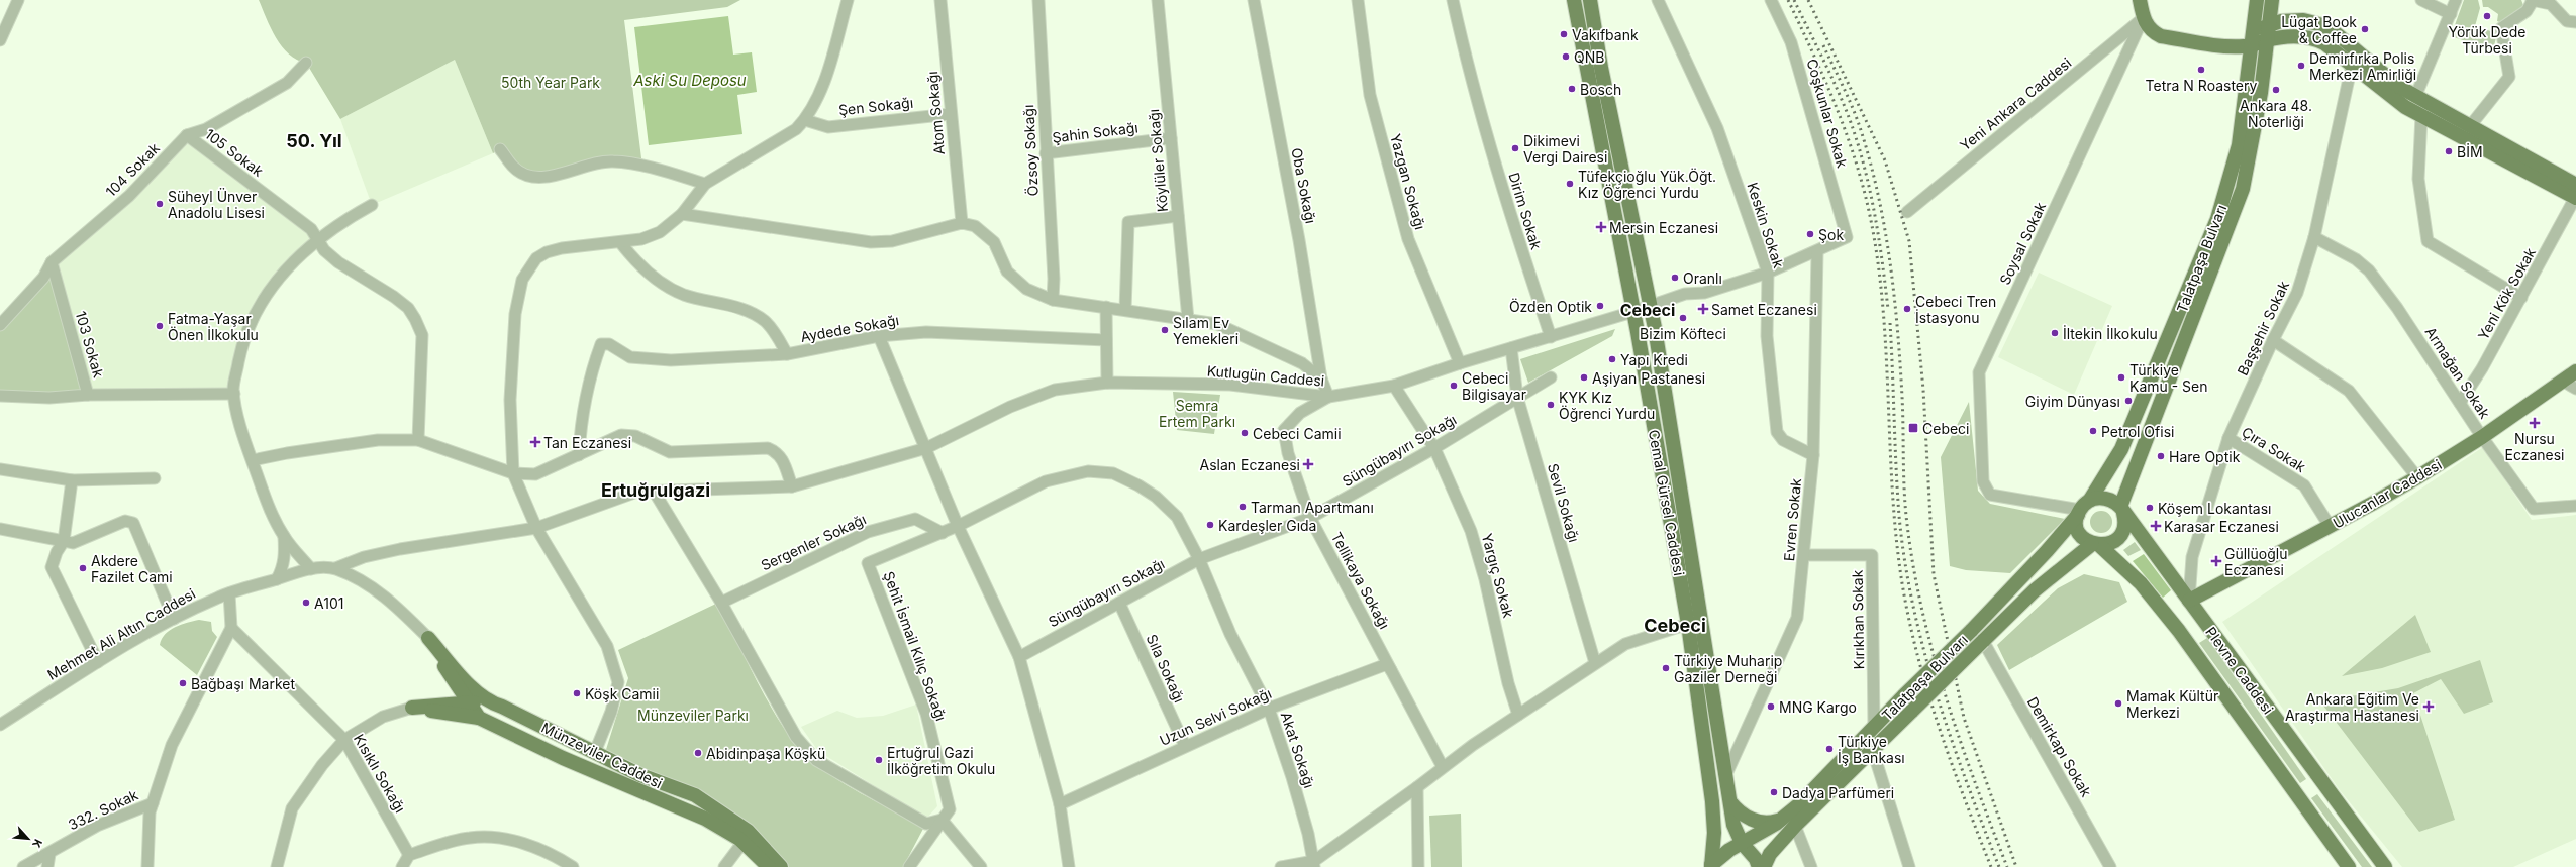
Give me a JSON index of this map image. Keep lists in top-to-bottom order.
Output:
{
  "streets": {
    "main road": [
      "Talatpaşa Bulvarı",
      "Ulucanlar Caddesi",
      "Cemal Gürsel Caddesi",
      "Plevne Caddesi",
      "Münzeviler Caddesi"
    ],
    "street": [
      "Yeni Ankara Caddesi",
      "Şen Sokağı",
      "Atom Sokağı",
      "Coşkunlar Sokak",
      "Şahin Sokağı",
      "Özsoy Sokağı",
      "105 Sokak",
      "Köylüler Sokağı",
      "104 Sokak",
      "Yazgan Sokağı",
      "Oba Sokağı",
      "Dirim Sokak",
      "Keskin Sokak",
      "Soysal Sokak",
      "Yeni Kök Sokak",
      "Aydede Sokağı",
      "Başşehir Sokak",
      "103 Sokak",
      "Armağan Sokak",
      "Kutlugün Caddesi",
      "Çıra Sokak",
      "Süngübayırı Sokağı",
      "Sevil Sokağı",
      "Evren Sokak",
      "Sergenler Sokağı",
      "Yargıç Sokak",
      "Tellikaya Sokağı",
      "Kırıkhan Sokak",
      "Mehmet Ali Altın Caddesi",
      "Şehit İsmail Kılıç Sokağı",
      "Sıla Sokağı",
      "Uzun Selvi Sokağı",
      "Demirkapı Sokak",
      "Akat Sokağı",
      "Kısıklı Sokağı",
      "332. Sokak"
    ]
  },
  "crossings": [
    ["Yeni Ankara Caddesi", "Soysal Sokak"],
    ["Şen Sokağı", "Atom Sokağı"],
    ["Coşkunlar Sokak", "Evren Sokak"],
    ["Şahin Sokağı", "Özsoy Sokağı"],
    ["Şahin Sokağı", "Köylüler Sokağı"],
    ["105 Sokak", "104 Sokak"],
    ["104 Sokak", "103 Sokak"],
    ["Yazgan Sokağı", "Kutlugün Caddesi"],
    ["Oba Sokağı", "Kutlugün Caddesi"],
    ["Oba Sokağı", "Tellikaya Sokağı"],
    ["Dirim Sokak", "Kutlugün Caddesi"],
    ["Keskin Sokak", "Evren Sokak"],
    ["Soysal Sokak", "Talatpaşa Bulvarı"],
    ["Soysal Sokak", "Plevne Caddesi"],
    ["Talatpaşa Bulvarı", "Cemal Gürsel Caddesi"],
    ["Talatpaşa Bulvarı", "Kırıkhan Sokak"],
    ["Talatpaşa Bulvarı", "Plevne Caddesi"],
    ["Talatpaşa Bulvarı", "Demirkapı Sokak"],
    ["Yeni Kök Sokak", "Armağan Sokak"],
    ["Başşehir Sokak", "Armağan Sokak"],
    ["Başşehir Sokak", "Çıra Sokak"],
    ["Başşehir Sokak", "Ulucanlar Caddesi"],
    ["Başşehir Sokak", "Plevne Caddesi"],
    ["Armağan Sokak", "Ulucanlar Caddesi"],
    ["Kutlugün Caddesi", "Sevil Sokağı"],
    ["Kutlugün Caddesi", "Cemal Gürsel Caddesi"],
    ["Kutlugün Caddesi", "Yargıç Sokak"],
    ["Kutlugün Caddesi", "Tellikaya Sokağı"],
    ["Kutlugün Caddesi", "Münzeviler Caddesi"],
    ["Çıra Sokak", "Ulucanlar Caddesi"],
    ["Süngübayırı Sokağı", "Sevil Sokağı"],
    ["Süngübayırı Sokağı", "Yargıç Sokak"],
    ["Süngübayırı Sokağı", "Tellikaya Sokağı"],
    ["Süngübayırı Sokağı", "Sıla Sokağı"],
    ["Süngübayırı Sokağı", "Akat Sokağı"],
    ["Ulucanlar Caddesi", "Plevne Caddesi"],
    ["Cemal Gürsel Caddesi", "Evren Sokak"],
    ["Evren Sokak", "Kırıkhan Sokak"],
    ["Sergenler Sokağı", "Şehit İsmail Kılıç Sokağı"],
    ["Tellikaya Sokağı", "Uzun Selvi Sokağı"],
    ["Şehit İsmail Kılıç Sokağı", "Akat Sokağı"],
    ["Sıla Sokağı", "Uzun Selvi Sokağı"],
    ["Uzun Selvi Sokağı", "Akat Sokağı"]
  ],
  "districts": [
    "50. Yıl",
    "Cebeci",
    "Ertuğrulgazi",
    "Cebeci"
  ],
  "water": ["Aski Su Deposu"],
  "parks": ["50th Year Park", "Semra Ertem Parkı", "Münzeviler Parkı"],
  "places": {
    "other": [
      "Yörük Dede Türbesi",
      "Lügat Book & Coffee",
      "Vakıfbank",
      "QNB",
      "Demirfırka Polis Merkezi Amirliği",
      "Tetra N Roastery",
      "Bosch",
      "Ankara 48. Noterliği",
      "Dikimevi Vergi Dairesi",
      "BİM",
      "Tüfekçioğlu Yük.Öğt. Kız Öğrenci Yurdu",
      "Süheyl Ünver Anadolu Lisesi",
      "Şok",
      "Oranlı",
      "Özden Optik",
      "Cebeci Tren İstasyonu",
      "Bizim Köfteci",
      "Fatma-Yaşar Önen İlkokulu",
      "Sılam Ev Yemekleri",
      "İltekin İlkokulu",
      "Yapı Kredi",
      "Aşiyan Pastanesi",
      "Türkiye Kamu - Sen",
      "Cebeci Bilgisayar",
      "Giyim Dünyası",
      "KYK Kız Öğrenci Yurdu",
      "Petrol Ofisi",
      "Cebeci Camii",
      "Hare Optik",
      "Tarman Apartmanı",
      "Köşem Lokantası",
      "Kardeşler Gıda",
      "Akdere Fazilet Cami",
      "A101",
      "Türkiye Muharip Gaziler Derneği",
      "Bağbaşı Market",
      "Köşk Camii",
      "Mamak Kültür Merkezi",
      "MNG Kargo",
      "Türkiye İş Bankası",
      "Abidinpaşa Köşkü",
      "Ertuğrul Gazi İlköğretim Okulu",
      "Dadya Parfümeri"
    ],
    "health": [
      "Mersin Eczanesi",
      "Samet Eczanesi",
      "Nursu Eczanesi",
      "Tan Eczanesi",
      "Aslan Eczanesi",
      "Karasar Eczanesi",
      "Güllüoğlu Eczanesi",
      "Ankara Eğitim Ve Araştırma Hastanesi"
    ],
    "transit": ["Cebeci"]
  },
  "north": "bottom right"
}
